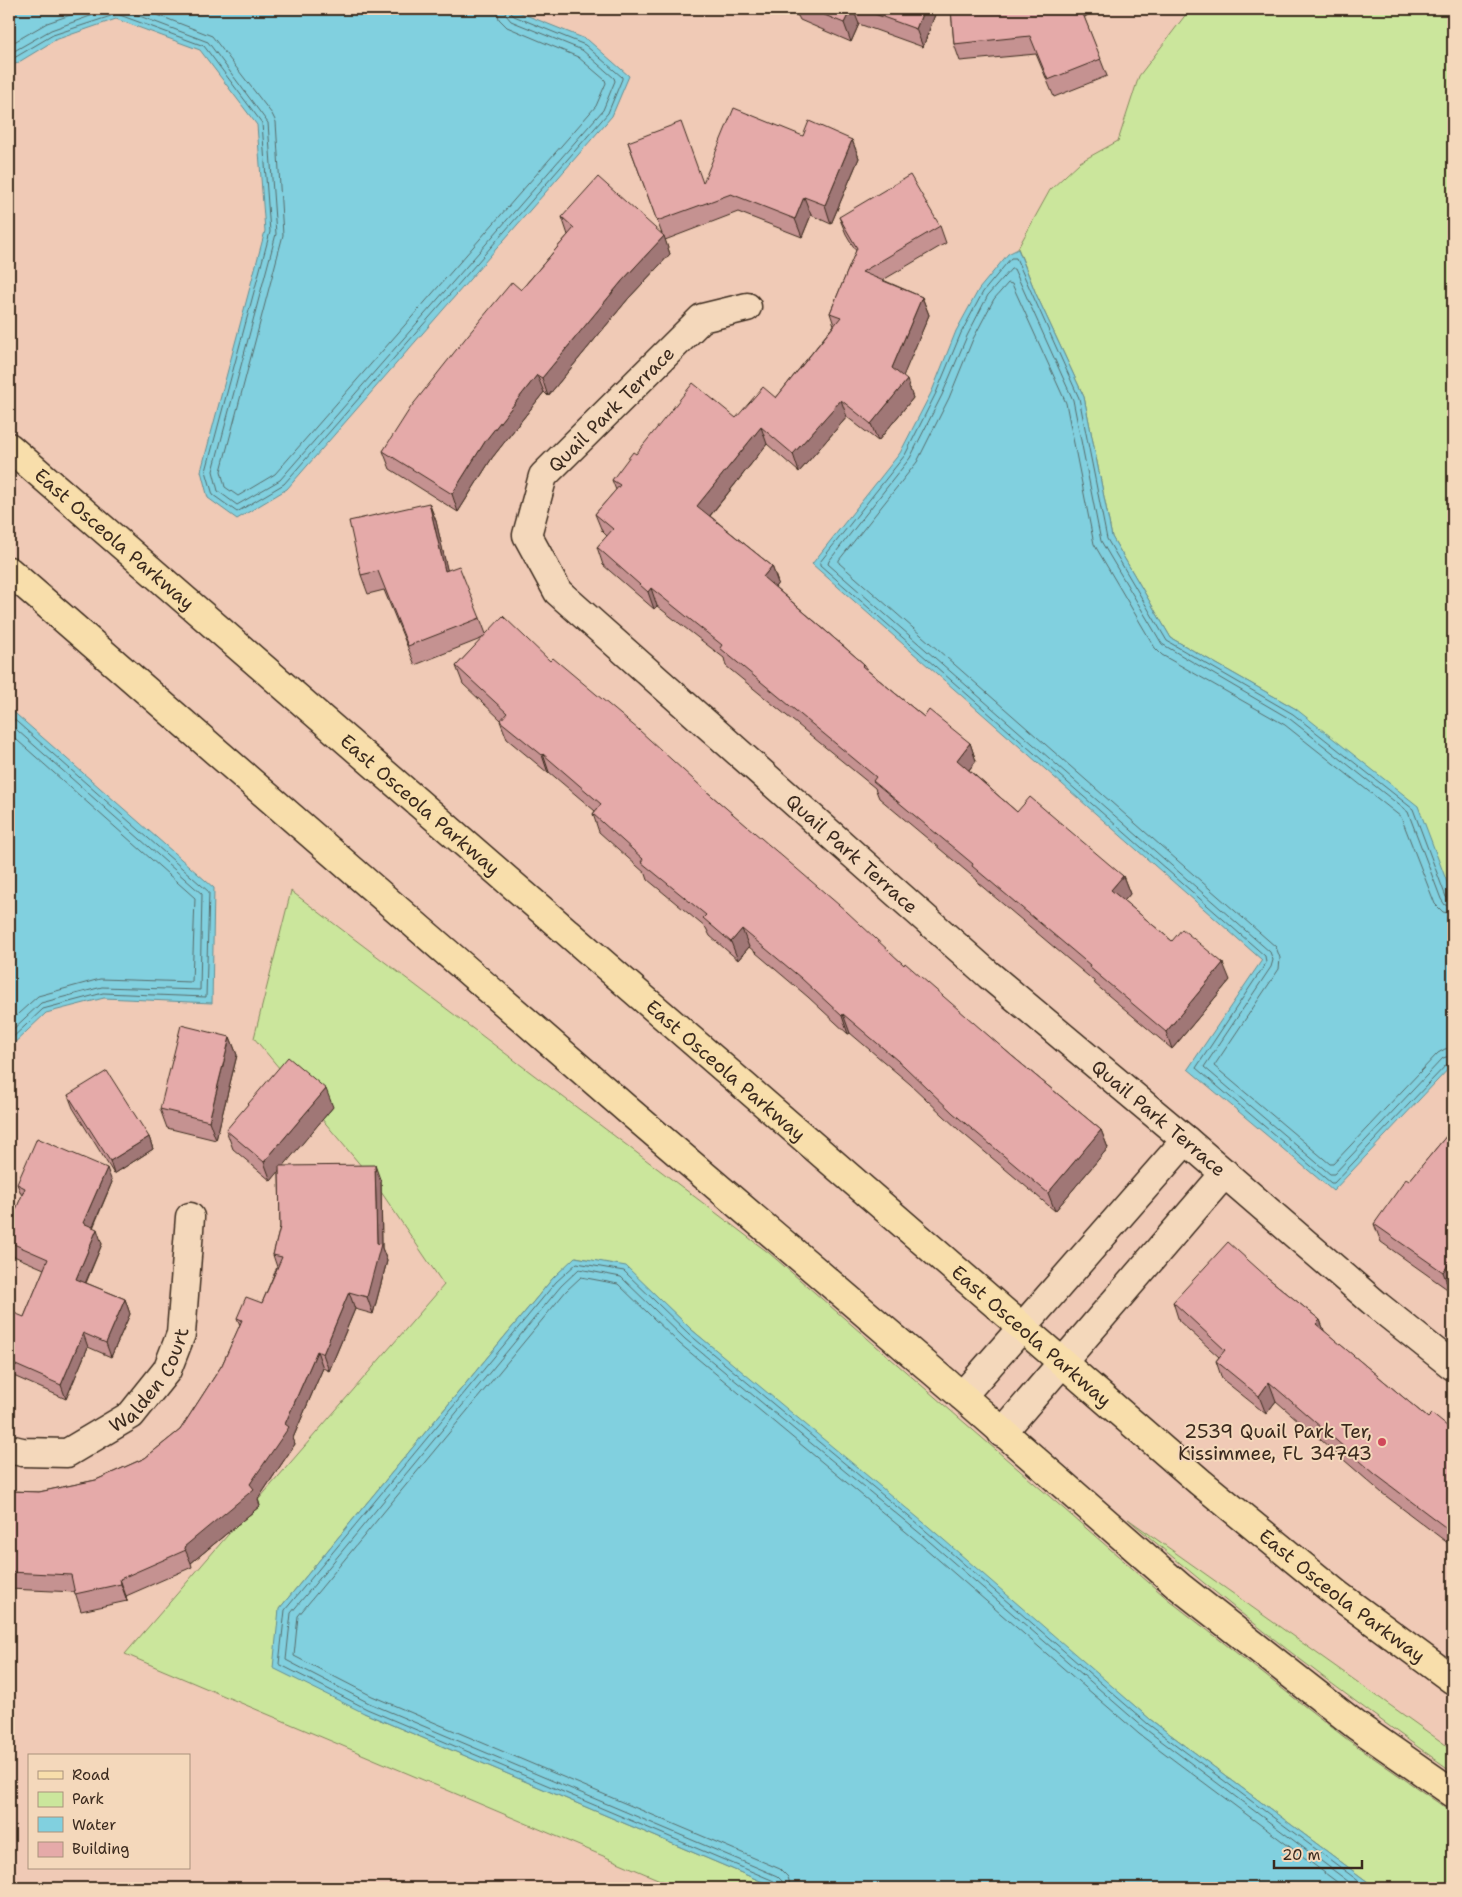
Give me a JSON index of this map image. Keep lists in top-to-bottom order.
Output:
{
  "streets": {
    "main road": ["East Osceola Parkway"],
    "street": ["Quail Park Terrace", "Walden Court"]
  },
  "places": ["2539 Quail Park Ter, Kissimmee, FL 34743"],
  "legend": [
    "Road",
    "Park",
    "Water",
    "Building"
  ],
  "scale_bar": "20 m"
}
